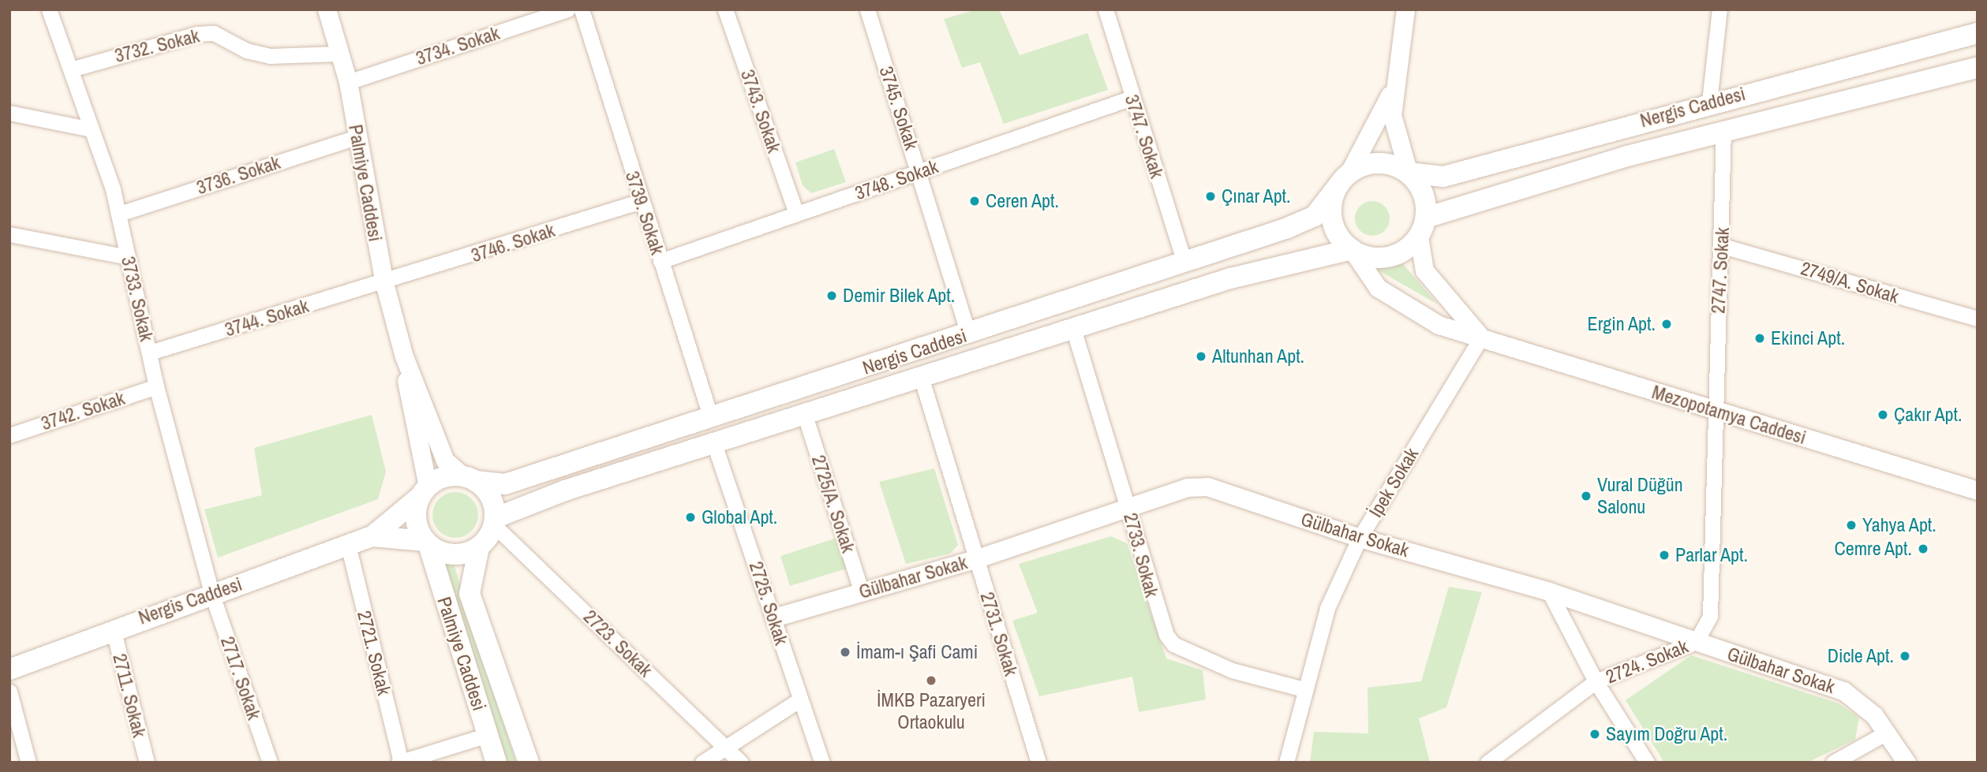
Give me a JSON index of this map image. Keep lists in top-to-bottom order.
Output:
{
  "streets": {
    "main road": ["Nergis Caddesi", "Palmiye Caddesi"],
    "street": [
      "3732. Sokak",
      "3734. Sokak",
      "3745. Sokak",
      "3743. Sokak",
      "3747. Sokak",
      "3736. Sokak",
      "3748. Sokak",
      "3739. Sokak",
      "3746. Sokak",
      "2747. Sokak",
      "2749/A. Sokak",
      "3733. Sokak",
      "3744. Sokak",
      "3742. Sokak",
      "Mezopotamya Caddesi",
      "İpek Sokak",
      "2725/A. Sokak",
      "Gülbahar Sokak",
      "2733. Sokak",
      "2725. Sokak",
      "2731. Sokak",
      "2723. Sokak",
      "2721. Sokak",
      "2724. Sokak",
      "2717. Sokak",
      "2711. Sokak"
    ]
  },
  "crossings": [
    ["3732. Sokak", "Palmiye Caddesi"],
    ["3732. Sokak", "3733. Sokak"],
    ["3734. Sokak", "Palmiye Caddesi"],
    ["Nergis Caddesi", "3745. Sokak"],
    ["Nergis Caddesi", "3747. Sokak"],
    ["Nergis Caddesi", "Palmiye Caddesi"],
    ["Nergis Caddesi", "3739. Sokak"],
    ["Nergis Caddesi", "2747. Sokak"],
    ["Nergis Caddesi", "3733. Sokak"],
    ["Nergis Caddesi", "Mezopotamya Caddesi"],
    ["Nergis Caddesi", "2725/A. Sokak"],
    ["Nergis Caddesi", "2733. Sokak"],
    ["Nergis Caddesi", "2725. Sokak"],
    ["Nergis Caddesi", "2731. Sokak"],
    ["Nergis Caddesi", "2723. Sokak"],
    ["Nergis Caddesi", "2721. Sokak"],
    ["Nergis Caddesi", "2717. Sokak"],
    ["Nergis Caddesi", "2711. Sokak"],
    ["3745. Sokak", "3748. Sokak"],
    ["3743. Sokak", "3748. Sokak"],
    ["3747. Sokak", "3748. Sokak"],
    ["3736. Sokak", "Palmiye Caddesi"],
    ["3736. Sokak", "3733. Sokak"],
    ["3748. Sokak", "3739. Sokak"],
    ["Palmiye Caddesi", "3746. Sokak"],
    ["Palmiye Caddesi", "3744. Sokak"],
    ["Palmiye Caddesi", "2723. Sokak"],
    ["3739. Sokak", "3746. Sokak"],
    ["3746. Sokak", "3744. Sokak"],
    ["2747. Sokak", "2749/A. Sokak"],
    ["2747. Sokak", "Mezopotamya Caddesi"],
    ["2747. Sokak", "2724. Sokak"],
    ["3733. Sokak", "3744. Sokak"],
    ["3733. Sokak", "3742. Sokak"],
    ["3733. Sokak", "2717. Sokak"],
    ["Mezopotamya Caddesi", "İpek Sokak"],
    ["Mezopotamya Caddesi", "2724. Sokak"],
    ["İpek Sokak", "Gülbahar Sokak"],
    ["İpek Sokak", "2733. Sokak"],
    ["2725/A. Sokak", "Gülbahar Sokak"],
    ["Gülbahar Sokak", "2733. Sokak"],
    ["Gülbahar Sokak", "2725. Sokak"],
    ["Gülbahar Sokak", "2731. Sokak"],
    ["Gülbahar Sokak", "2724. Sokak"]
  ],
  "places": [
    "Çınar Apt.",
    "Ceren Apt.",
    "Demir Bilek Apt.",
    "Ergin Apt.",
    "Ekinci Apt.",
    "Altunhan Apt.",
    "Çakır Apt.",
    "Vural Düğün Salonu",
    "Global Apt.",
    "Yahya Apt.",
    "Cemre Apt.",
    "Parlar Apt.",
    "İmam-ı Şafi Cami",
    "Dicle Apt.",
    "İMKB Pazaryeri Ortaokulu",
    "Sayım Doğru Apt."
  ]
}
